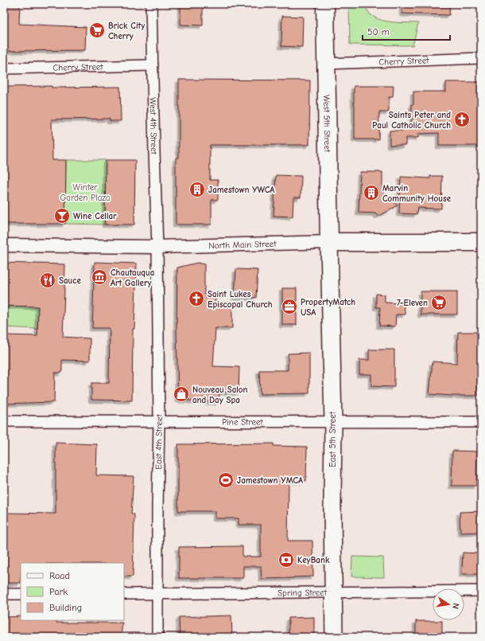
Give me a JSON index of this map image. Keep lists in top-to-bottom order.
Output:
{
  "streets": {
    "highway": ["West 5th Street", "North Main Street"],
    "main road": ["East 5th Street"],
    "street": [
      "Cherry Street",
      "West 4th Street",
      "Pine Street",
      "East 4th Street",
      "Spring Street"
    ]
  },
  "crossings": [
    ["Cherry Street", "West 5th Street"],
    ["Cherry Street", "West 4th Street"],
    ["West 5th Street", "North Main Street"],
    ["West 5th Street", "East 5th Street"],
    ["West 4th Street", "North Main Street"],
    ["West 4th Street", "East 4th Street"],
    ["North Main Street", "East 5th Street"],
    ["North Main Street", "East 4th Street"],
    ["Pine Street", "East 5th Street"],
    ["Pine Street", "East 4th Street"],
    ["East 5th Street", "Spring Street"],
    ["East 4th Street", "Spring Street"]
  ],
  "parks": ["Winter Garden Plaza"],
  "places": {
    "supermarket": ["Brick City Cherry", "7-Eleven"],
    "church": ["Saints Peter and Paul Catholic Church", "Saint Lukes Episcopal Church"],
    "building": ["Jamestown YWCA", "Marvin Community House"],
    "bar": ["Wine Cellar"],
    "museum": ["Chautauqua Art Gallery"],
    "restaurant": ["Sauce"],
    "office": ["PropertyMatch USA"],
    "shop": ["Nouveau Salon and Day Spa"],
    "sports": ["Jamestown YMCA"],
    "bank": ["KeyBank"]
  },
  "legend": ["Road", "Park", "Building"],
  "scale_bar": "50 m",
  "north": "right"
}
